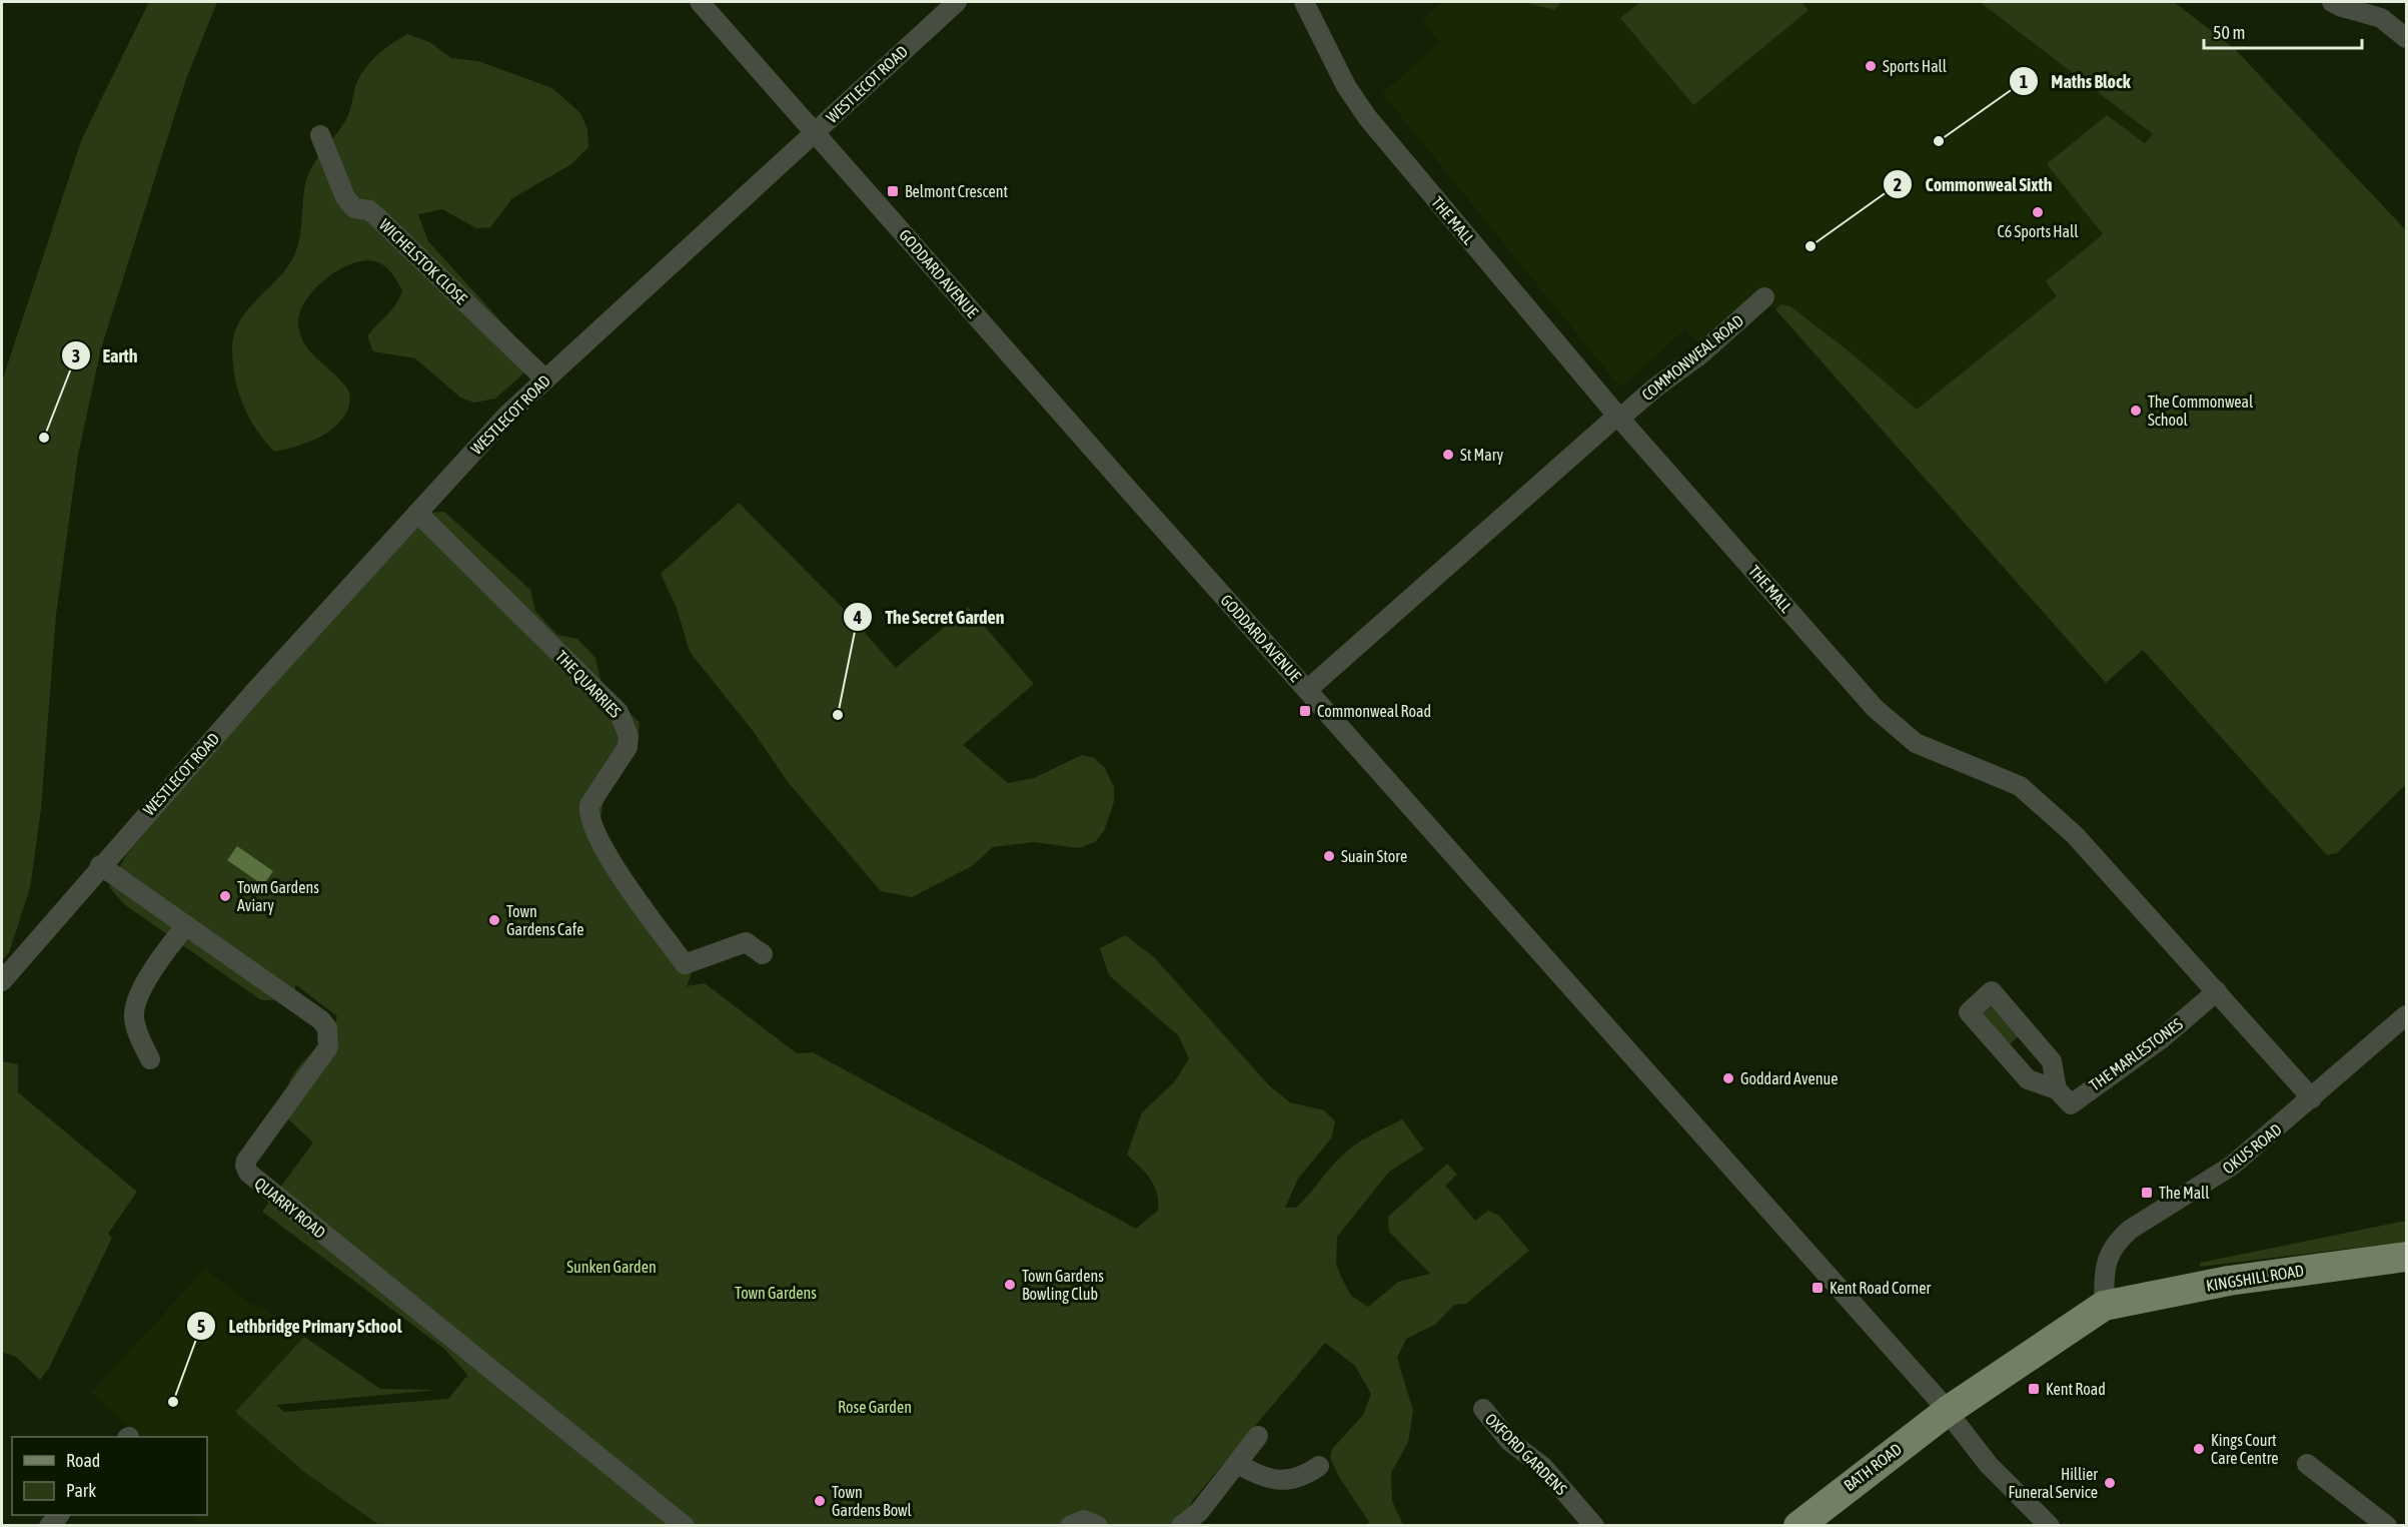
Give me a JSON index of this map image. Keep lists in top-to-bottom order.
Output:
{
  "streets": {
    "main road": ["KINGSHILL ROAD", "BATH ROAD"],
    "street": [
      "WESTLECOT ROAD",
      "THE MALL",
      "WICHELSTOK CLOSE",
      "GODDARD AVENUE",
      "COMMONWEAL ROAD",
      "THE QUARRIES",
      "THE MARLESTONES",
      "OKUS ROAD",
      "QUARRY ROAD",
      "OXFORD GARDENS"
    ]
  },
  "crossings": [
    ["WESTLECOT ROAD", "WICHELSTOK CLOSE"],
    ["WESTLECOT ROAD", "GODDARD AVENUE"],
    ["WESTLECOT ROAD", "THE QUARRIES"],
    ["WESTLECOT ROAD", "QUARRY ROAD"],
    ["THE MALL", "COMMONWEAL ROAD"],
    ["THE MALL", "THE MARLESTONES"],
    ["THE MALL", "OKUS ROAD"],
    ["GODDARD AVENUE", "COMMONWEAL ROAD"],
    ["GODDARD AVENUE", "BATH ROAD"],
    ["OKUS ROAD", "KINGSHILL ROAD"]
  ],
  "parks": ["Sunken Garden", "Town Gardens", "Rose Garden"],
  "places": {
    "other": [
      "Sports Hall",
      "Maths Block",
      "C6 Sports Hall",
      "Commonweal Sixth",
      "The Commonweal School",
      "Earth",
      "St Mary",
      "The Secret Garden",
      "Suain Store",
      "Town Gardens Aviary",
      "Town Gardens Cafe",
      "Goddard Avenue",
      "Town Gardens Bowling Club",
      "Lethbridge Primary School",
      "Kings Court Care Centre",
      "Hillier Funeral Service",
      "Town Gardens Bowl"
    ],
    "transit": [
      "Belmont Crescent",
      "Commonweal Road",
      "The Mall",
      "Kent Road Corner",
      "Kent Road"
    ]
  },
  "legend": ["Road", "Park"],
  "scale_bar": "50 m"
}
